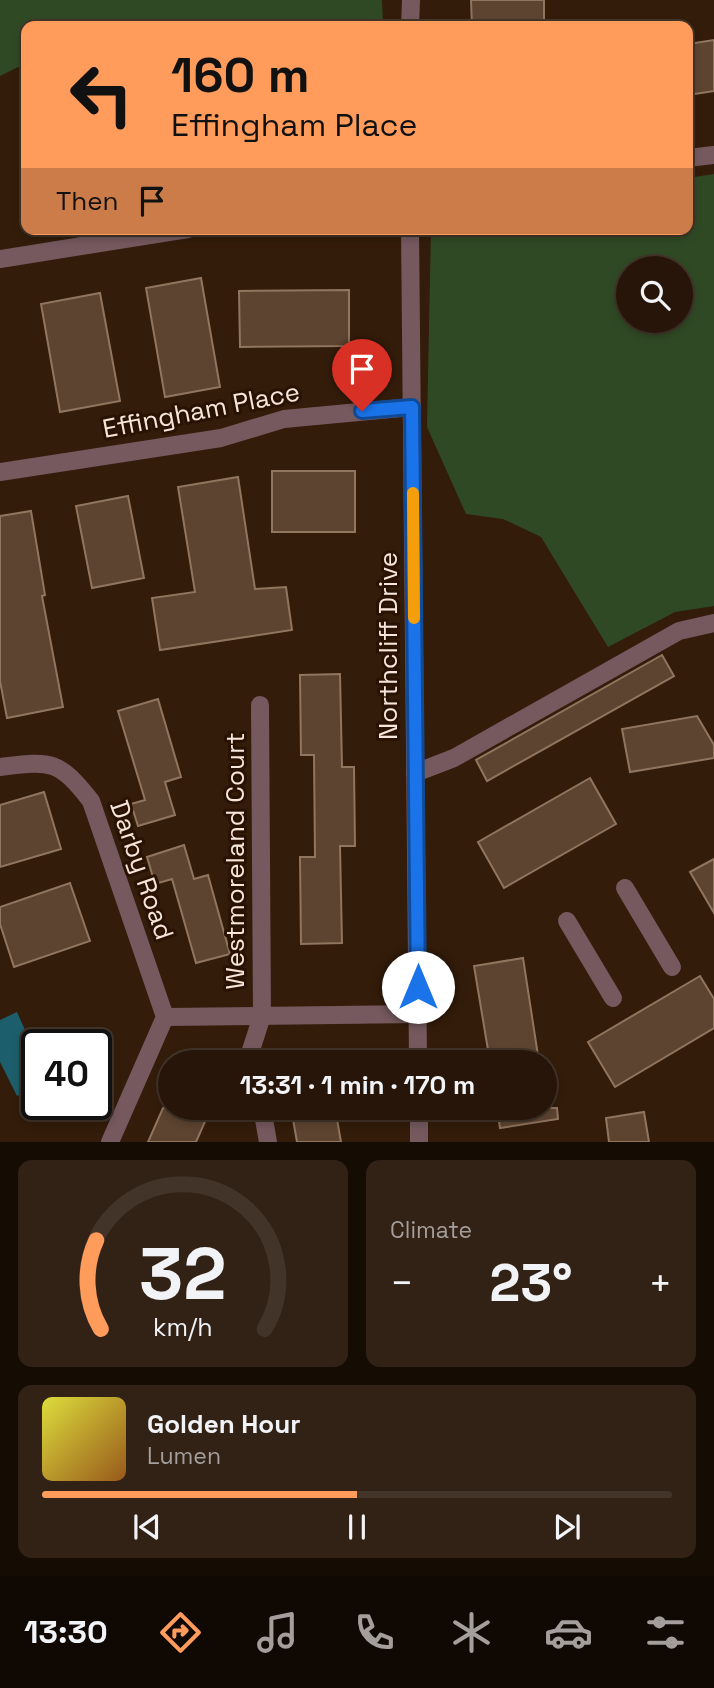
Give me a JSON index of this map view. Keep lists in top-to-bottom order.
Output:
{
  "streets": {
    "street": [
      "Effingham Place",
      "Northcliff Drive",
      "Westmoreland Court",
      "Darby Road"
    ]
  },
  "crossings": [
    ["Effingham Place", "Northcliff Drive"]
  ],
  "page": {
    "turn": ["160 m", "Effingham Place"],
    "then": "Then",
    "limit": "40",
    "trip": "13:31 · 1 min · 170 m",
    "tile": "Climate",
    "heat": ["−", "23°", "+"],
    "song": ["Golden Hour", "Lumen"],
    "tabs": "13:30",
    "gauge": ["32", "km/h"]
  }
}
